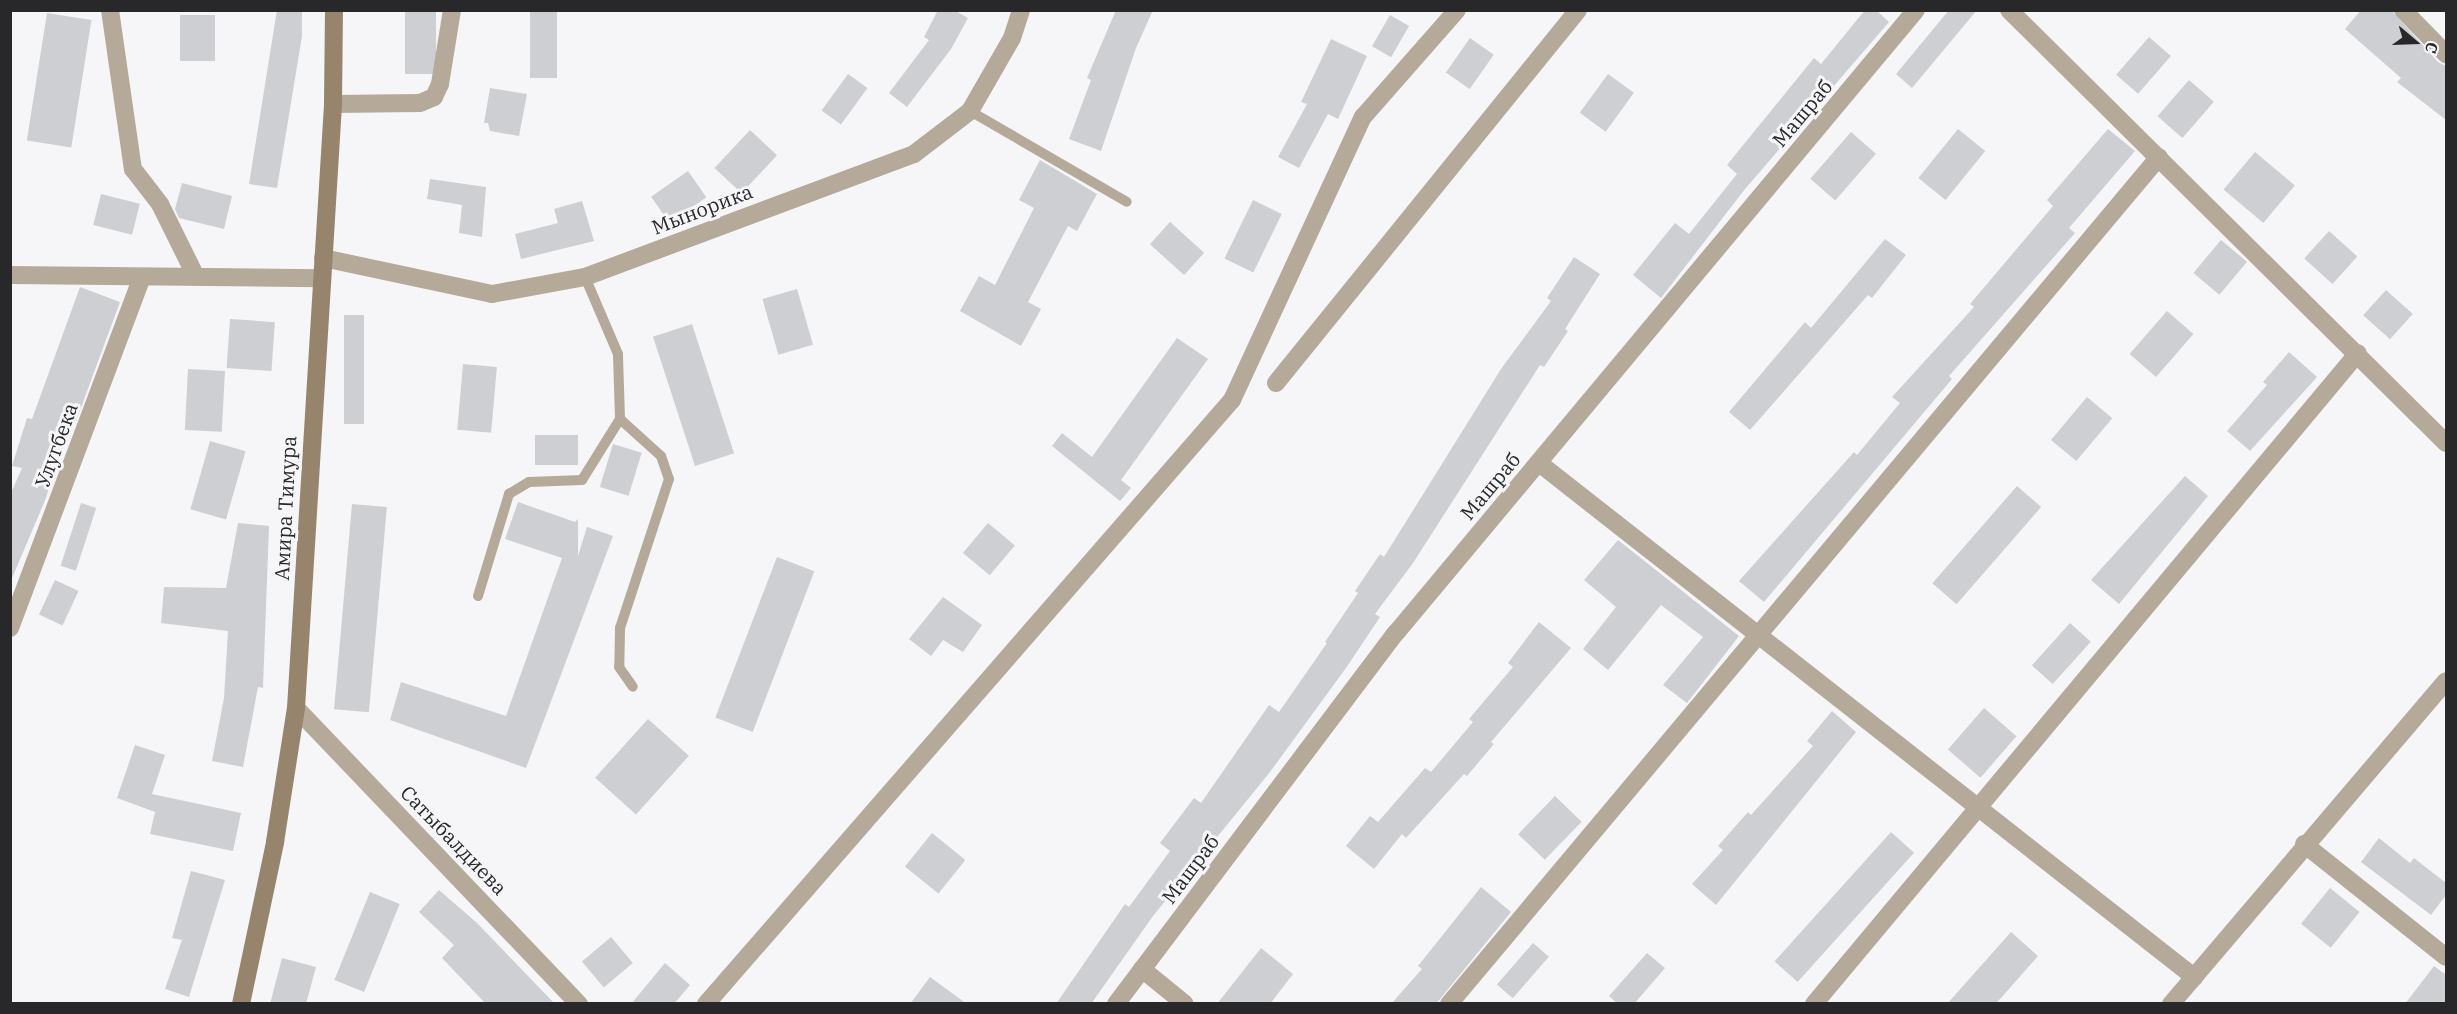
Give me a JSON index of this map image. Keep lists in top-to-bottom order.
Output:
{
  "streets": {
    "street": [
      "Машраб",
      "Мынорика",
      "Улугбека",
      "Амира Тимура",
      "Сатыбалдиева"
    ]
  },
  "crossings": [
    ["Мынорика", "Амира Тимура"],
    ["Амира Тимура", "Сатыбалдиева"]
  ],
  "north": "right"
}
